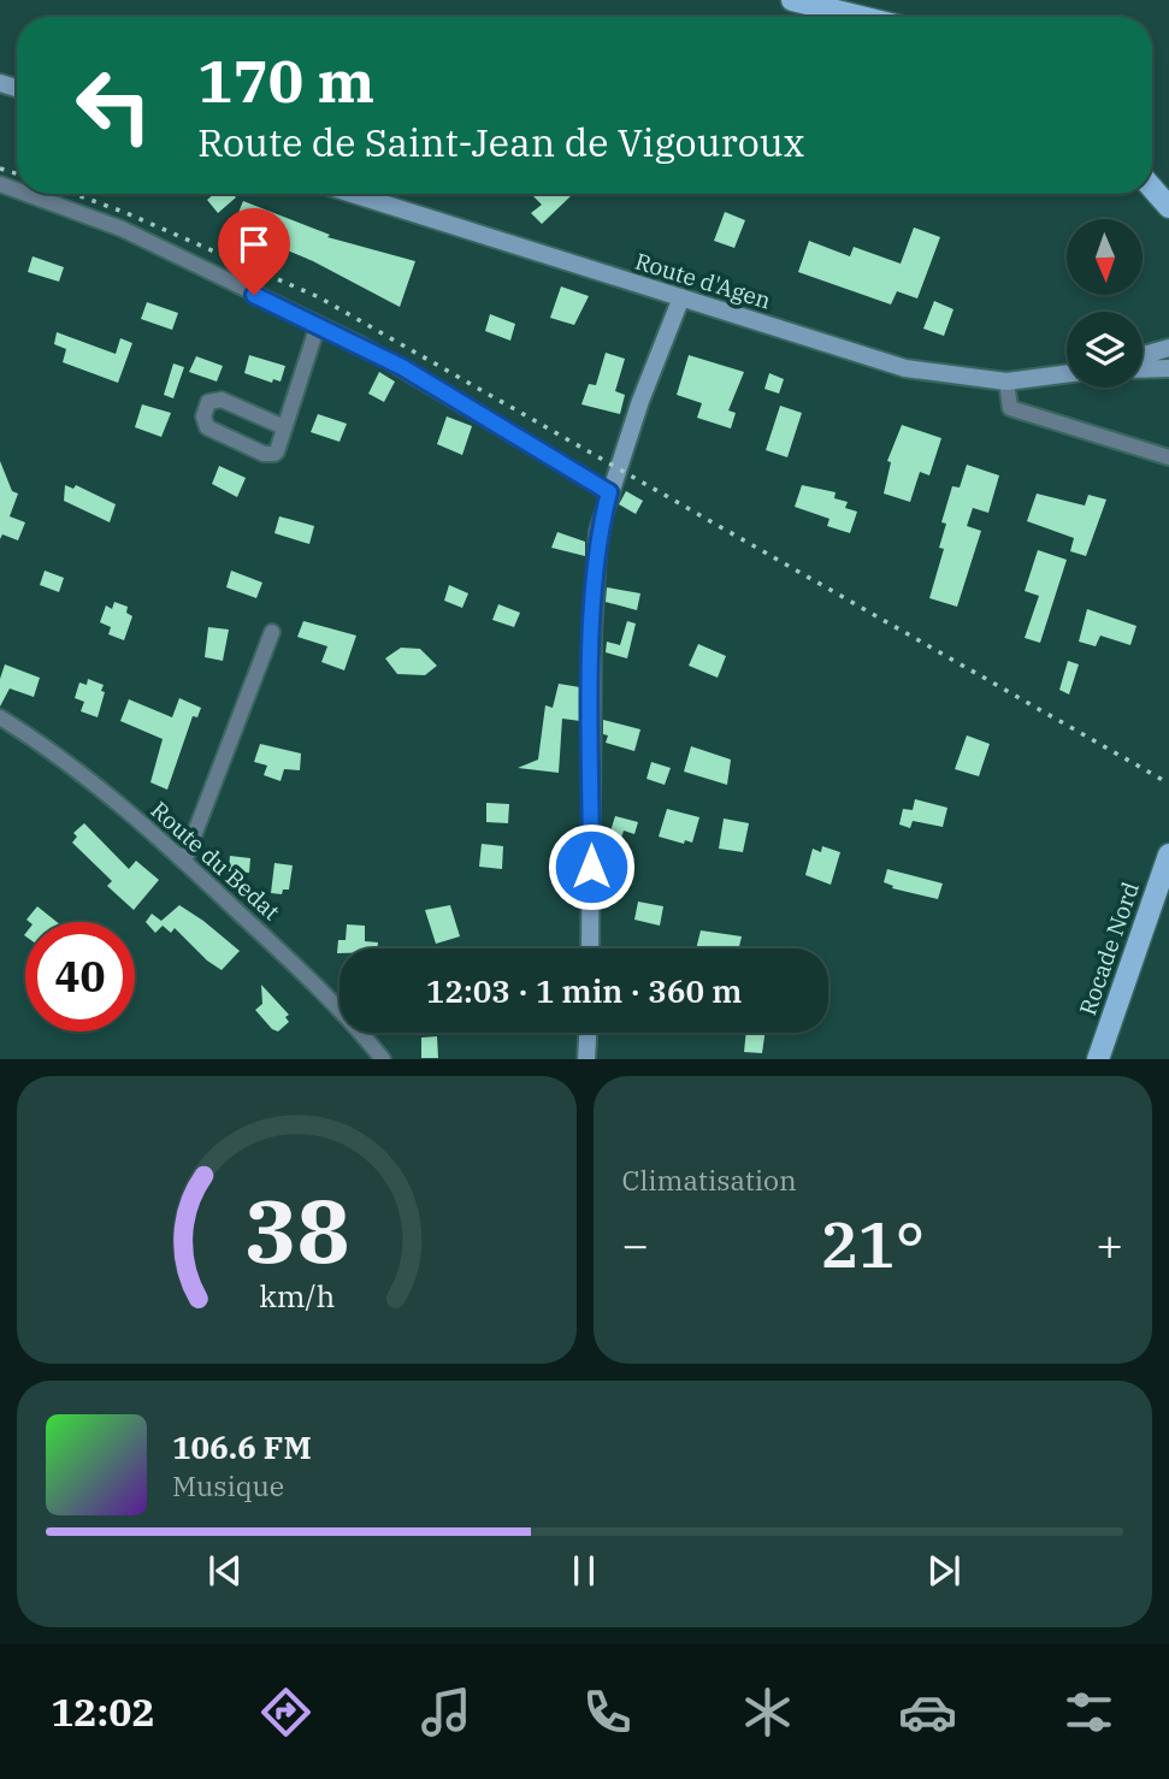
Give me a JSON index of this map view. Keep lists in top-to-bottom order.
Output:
{
  "streets": {
    "main road": ["Route d'Agen", "Rocade Nord"],
    "street": ["Route du Bedat"]
  },
  "north": "bottom",
  "page": {
    "turn": ["170 m", "Route de Saint-Jean de Vigouroux"],
    "limit": "40",
    "trip": "12:03 · 1 min · 360 m",
    "tile": "Climatisation",
    "heat": ["−", "21°", "+"],
    "song": ["106.6 FM", "Musique"],
    "tabs": "12:02",
    "gauge": ["38", "km/h"]
  }
}
